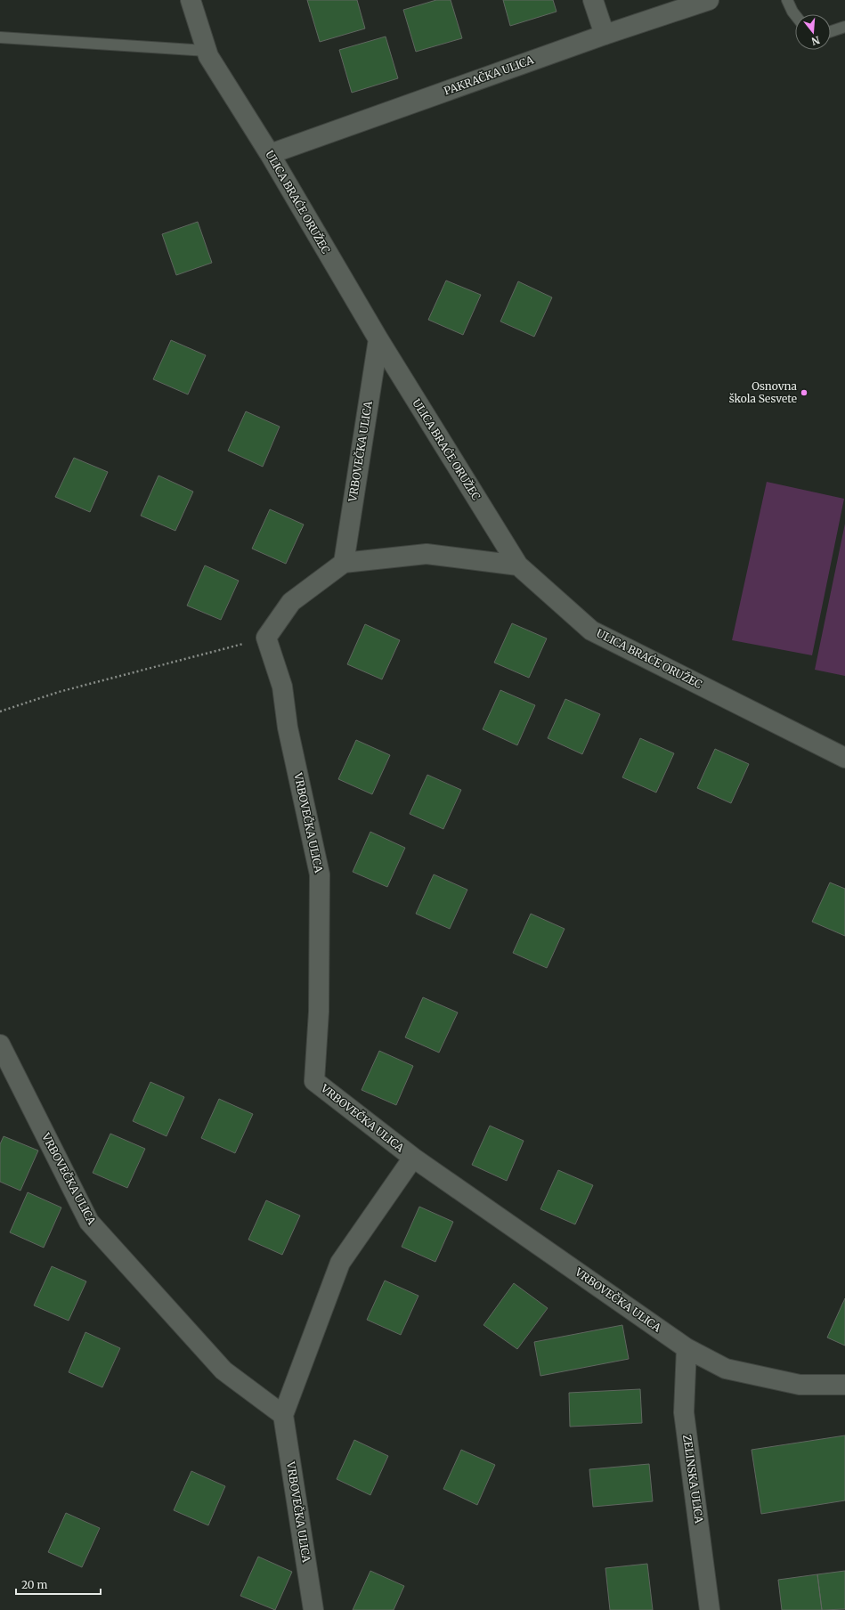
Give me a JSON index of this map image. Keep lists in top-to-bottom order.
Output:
{
  "streets": {
    "street": [
      "PAKRAČKA ULICA",
      "ULICA BRAĆE ORUŽEC",
      "VRBOVEČKA ULICA",
      "ZELINSKA ULICA"
    ]
  },
  "crossings": [
    ["PAKRAČKA ULICA", "ULICA BRAĆE ORUŽEC"],
    ["ULICA BRAĆE ORUŽEC", "VRBOVEČKA ULICA"],
    ["VRBOVEČKA ULICA", "ZELINSKA ULICA"]
  ],
  "places": ["Osnovna škola Sesvete"],
  "scale_bar": "20 m",
  "north": "bottom"
}
